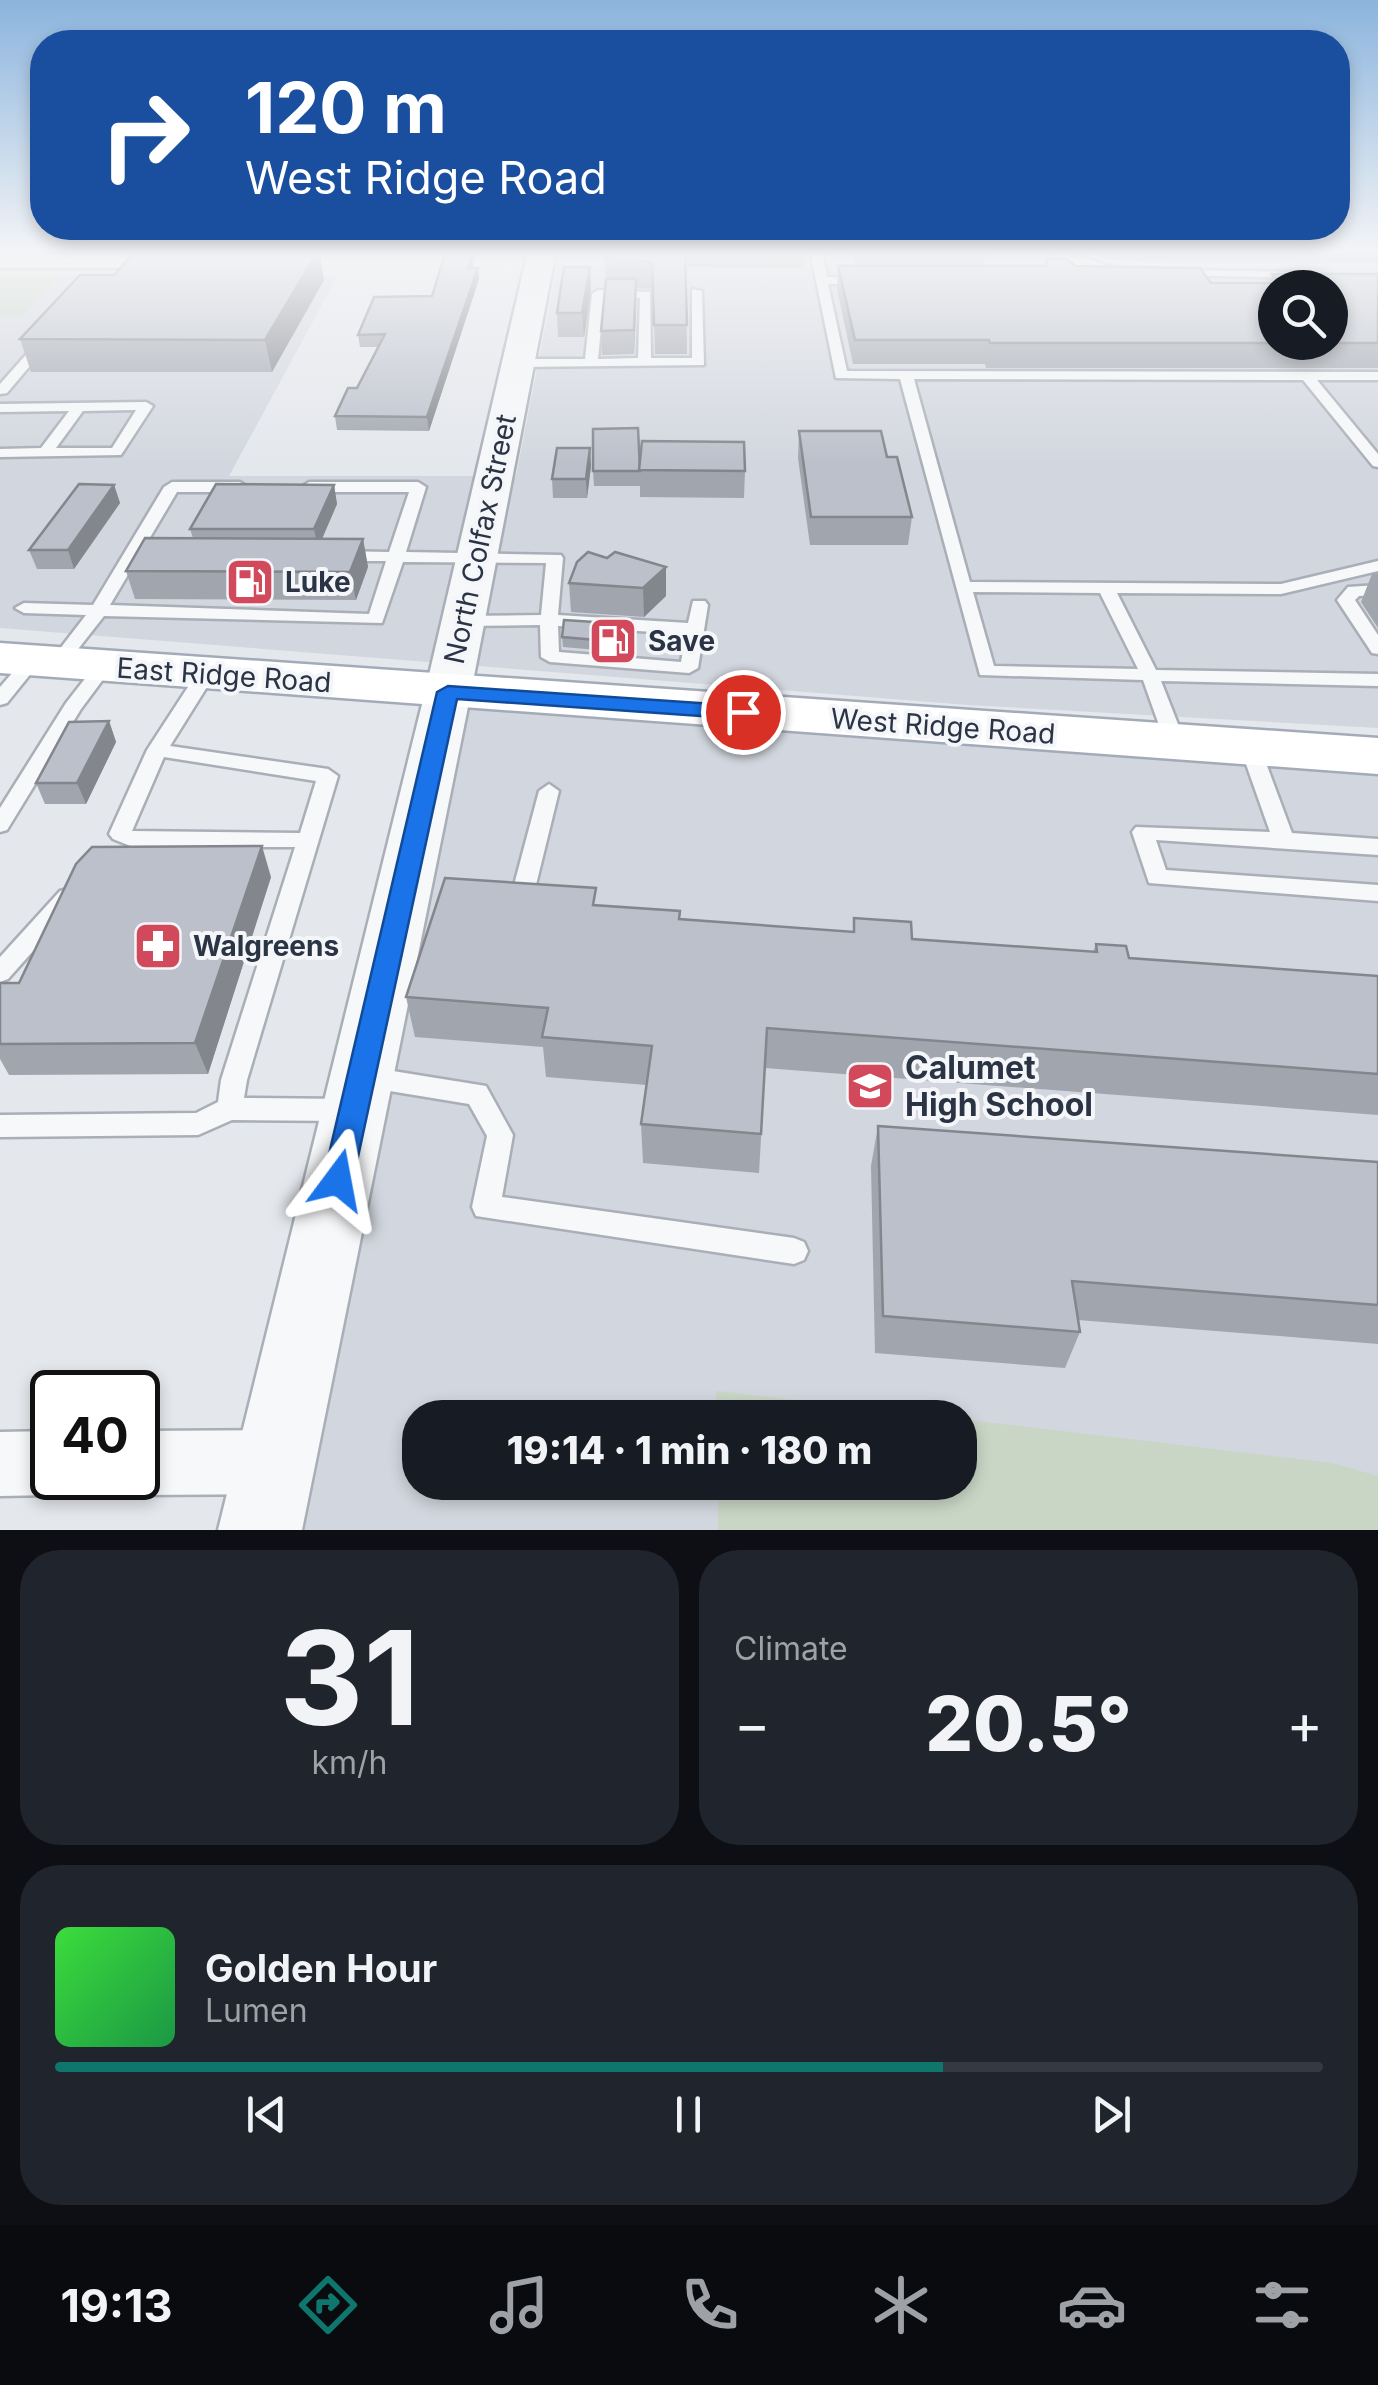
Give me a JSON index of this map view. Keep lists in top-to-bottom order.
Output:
{
  "streets": {
    "main road": ["East Ridge Road", "West Ridge Road"],
    "street": ["North Colfax Street"]
  },
  "crossings": [
    ["North Colfax Street", "East Ridge Road"],
    ["North Colfax Street", "West Ridge Road"],
    ["East Ridge Road", "West Ridge Road"]
  ],
  "places": {
    "fuel station": ["Luke", "Save"],
    "pharmacy": ["Walgreens"],
    "school or university": ["Calumet High School"]
  },
  "page": {
    "turn": ["120 m", "West Ridge Road"],
    "limit": "40",
    "trip": "19:14 · 1 min · 180 m",
    "tile": [
      ["31", "km/h"],
      "Climate"
    ],
    "heat": ["−", "20.5°", "+"],
    "song": ["Golden Hour", "Lumen"],
    "tabs": "19:13"
  }
}
